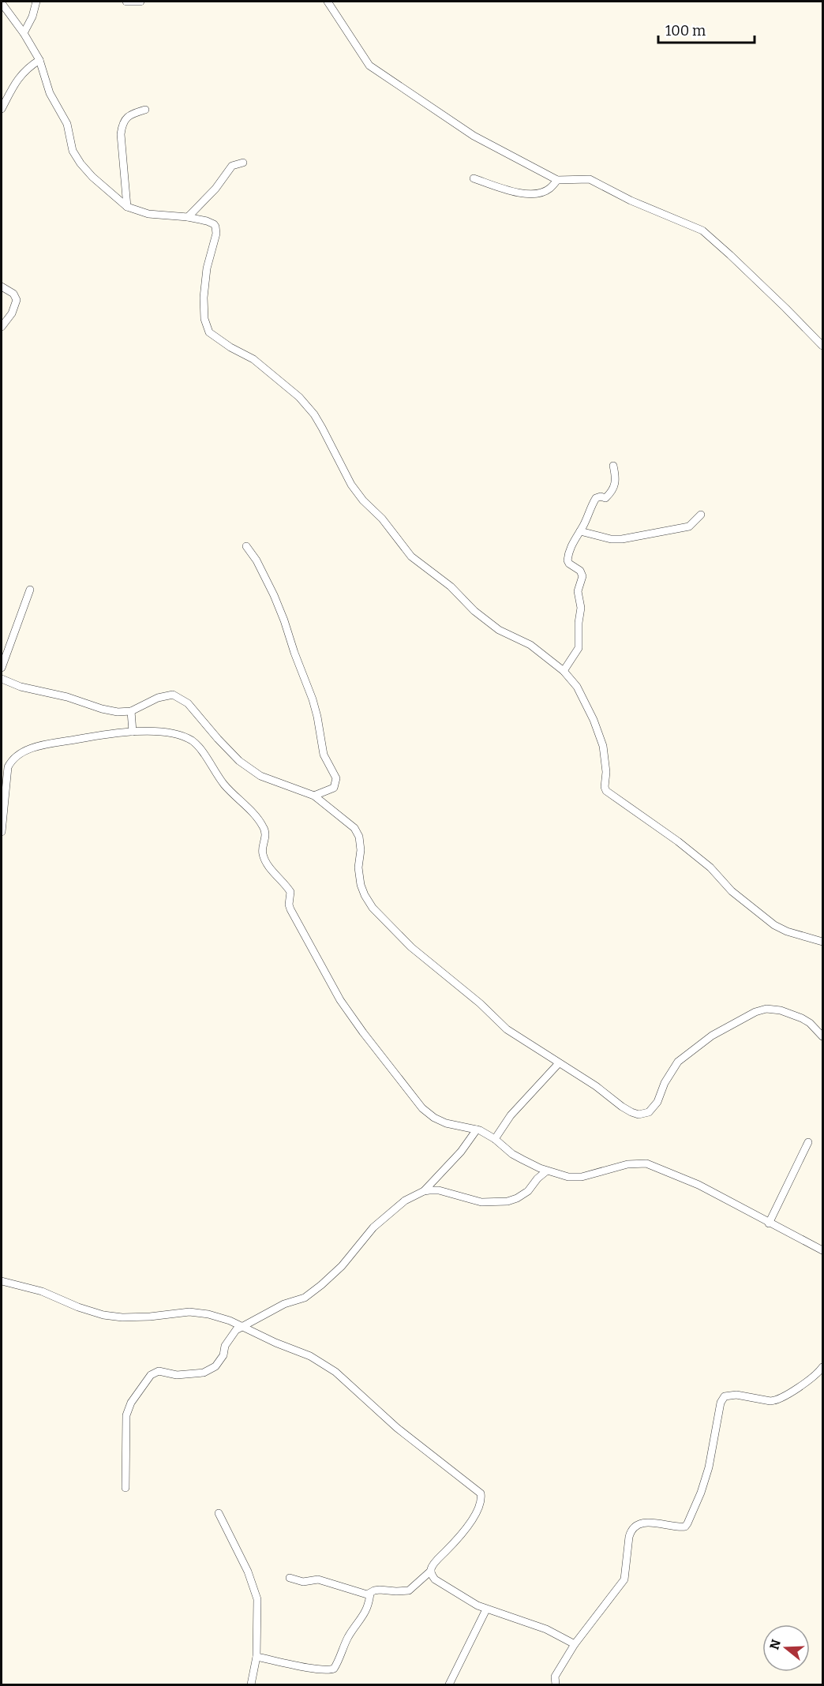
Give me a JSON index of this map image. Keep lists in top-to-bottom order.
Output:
{
  "scale_bar": "100 m",
  "north": "left"
}
